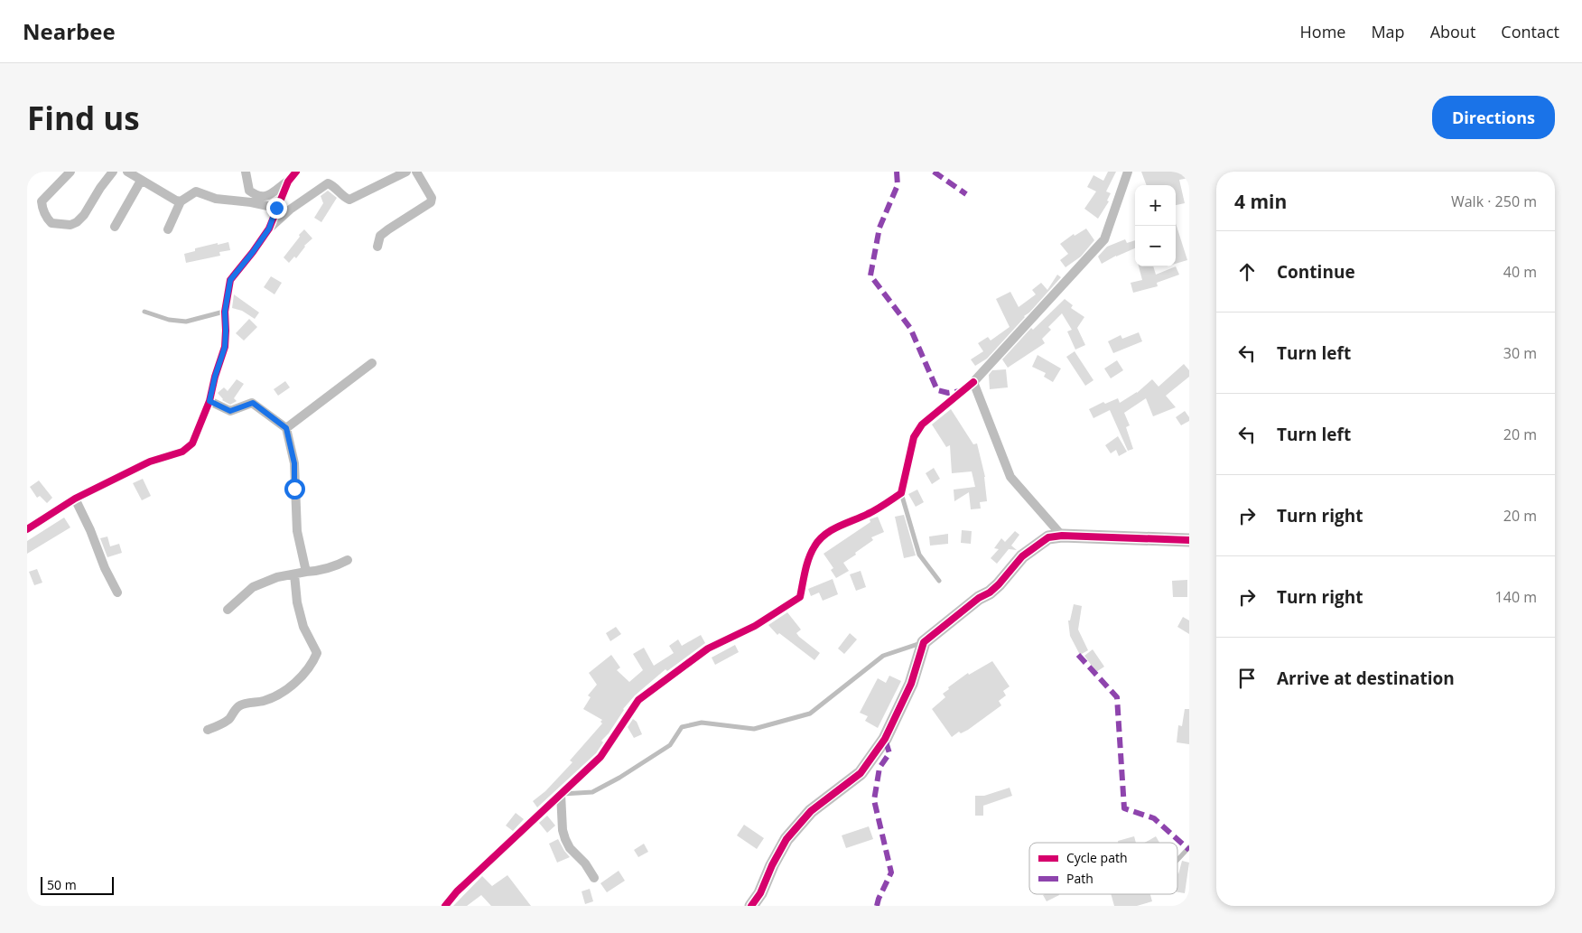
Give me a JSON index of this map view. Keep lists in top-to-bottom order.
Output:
{
  "legend": ["Cycle path", "Path"],
  "scale_bar": "50 m",
  "page": {
    "header": "Nearbee",
    "nav": [
      "Home",
      "Map",
      "About",
      "Contact"
    ],
    "buttons": "Directions",
    "title": "Find us",
    "heading": ["4 min", "Walk · 250 m"],
    "map_buttons": ["+", "−"],
    "list": [
      ["Continue", "40 m"],
      ["Turn left", "30 m"],
      ["Turn left", "20 m"],
      ["Turn right", "20 m"],
      ["Turn right", "140 m"],
      "Arrive at destination"
    ],
    "scale": "50 m"
  }
}
